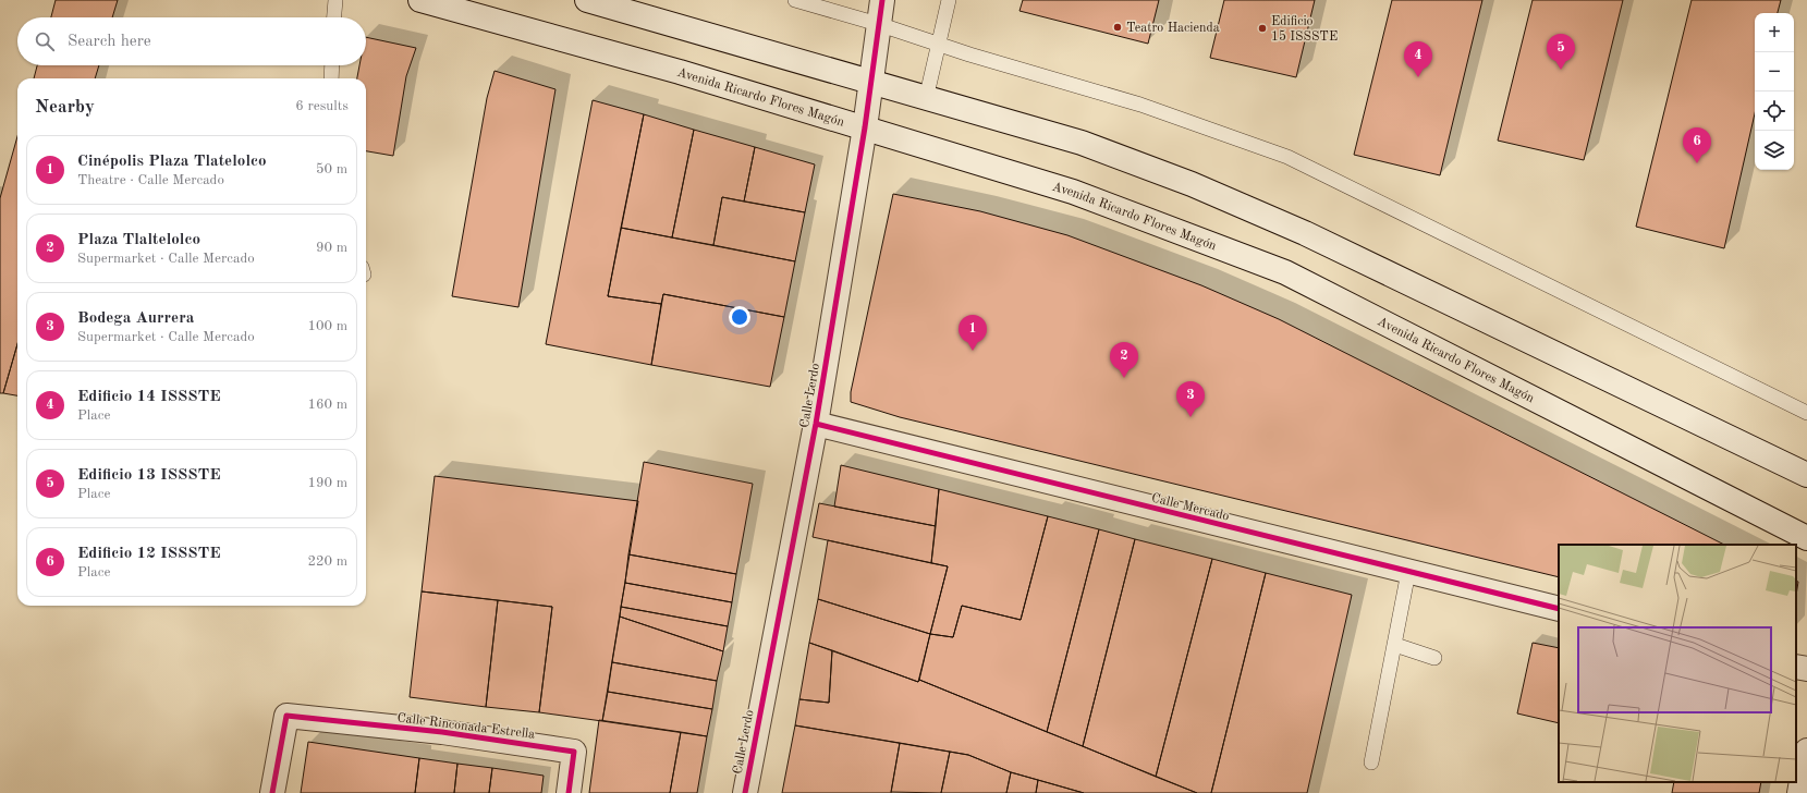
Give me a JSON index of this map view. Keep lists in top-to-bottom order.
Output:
{
  "streets": {
    "main road": [
      "Avenida Ricardo Flores Magón",
      "Calle Lerdo",
      "Calle Mercado",
      "Calle Rinconada Estrella"
    ]
  },
  "crossings": [
    ["Avenida Ricardo Flores Magón", "Calle Lerdo"],
    ["Calle Lerdo", "Calle Mercado"]
  ],
  "places": ["Teatro Hacienda", "Edificio 15 ISSSTE"],
  "page": {
    "map_buttons": ["+", "−"],
    "search": "Search here",
    "pins": [
      "5",
      "4",
      "6",
      "1",
      "2",
      "3"
    ],
    "heading": ["Nearby", "6 results"],
    "list": [
      {
        "mark": "1",
        "name": "Cinépolis Plaza Tlatelolco",
        "note": "Theatre · Calle Mercado",
        "value": "50 m"
      },
      {
        "mark": "2",
        "name": "Plaza Tlaltelolco",
        "note": "Supermarket · Calle Mercado",
        "value": "90 m"
      },
      {
        "mark": "3",
        "name": "Bodega Aurrera",
        "note": "Supermarket · Calle Mercado",
        "value": "100 m"
      },
      {
        "mark": "4",
        "name": "Edificio 14 ISSSTE",
        "note": "Place",
        "value": "160 m"
      },
      {
        "mark": "5",
        "name": "Edificio 13 ISSSTE",
        "note": "Place",
        "value": "190 m"
      },
      {
        "mark": "6",
        "name": "Edificio 12 ISSSTE",
        "note": "Place",
        "value": "220 m"
      }
    ]
  }
}
